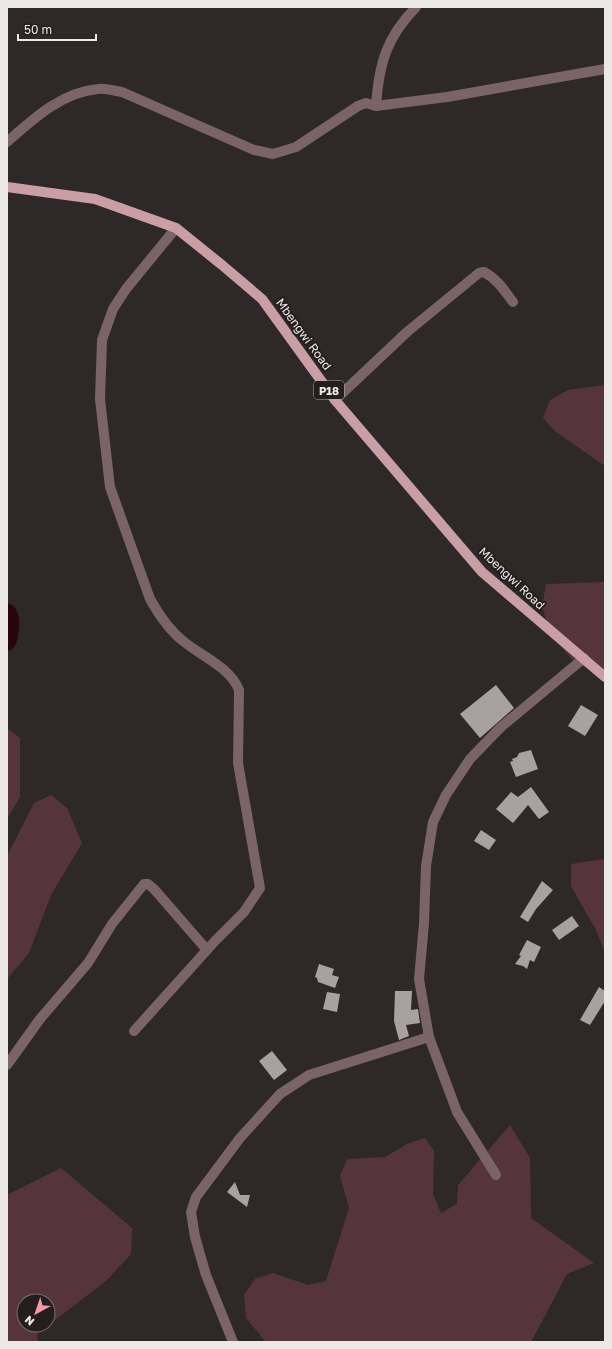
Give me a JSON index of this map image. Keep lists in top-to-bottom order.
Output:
{
  "streets": {
    "main road": ["Mbengwi Road", "P18"]
  },
  "scale_bar": "50 m",
  "north": "bottom left"
}
